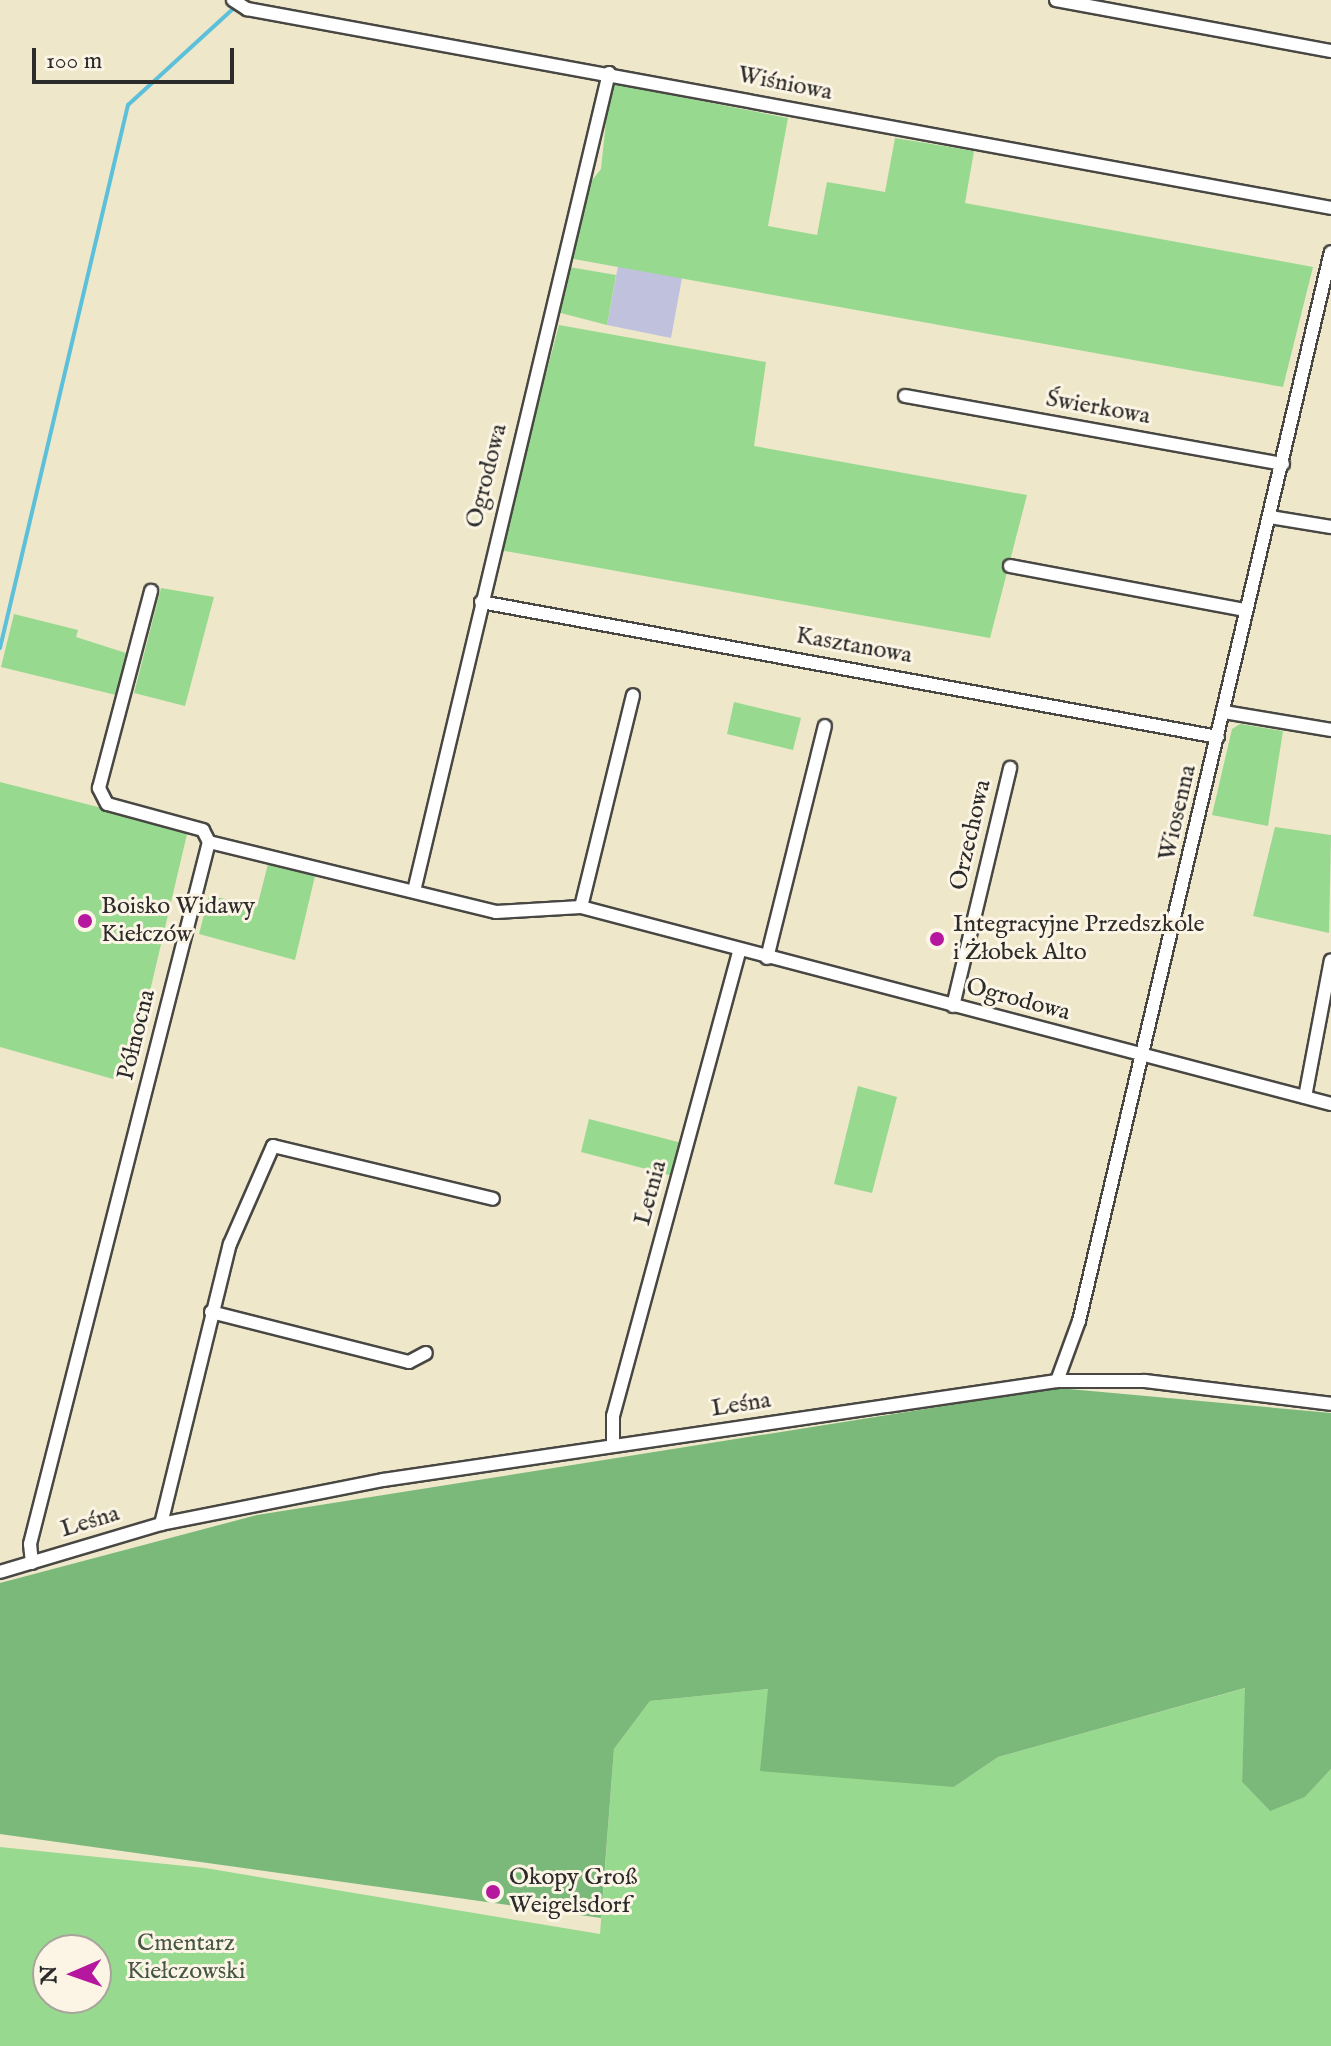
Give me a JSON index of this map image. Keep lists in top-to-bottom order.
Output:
{
  "streets": {
    "street": [
      "Wiśniowa",
      "Świerkowa",
      "Ogrodowa",
      "Kasztanowa",
      "Wiosenna",
      "Orzechowa",
      "Północna",
      "Letnia",
      "Leśna"
    ]
  },
  "crossings": [
    ["Wiśniowa", "Ogrodowa"],
    ["Świerkowa", "Wiosenna"],
    ["Ogrodowa", "Kasztanowa"],
    ["Ogrodowa", "Wiosenna"],
    ["Ogrodowa", "Orzechowa"],
    ["Ogrodowa", "Północna"],
    ["Ogrodowa", "Letnia"],
    ["Kasztanowa", "Wiosenna"],
    ["Wiosenna", "Leśna"],
    ["Północna", "Leśna"],
    ["Letnia", "Leśna"]
  ],
  "parks": ["Cmentarz Kiełczowski"],
  "places": ["Boisko Widawy Kiełczów", "Integracyjne Przedszkole i Żłobek Alto", "Okopy Groß Weigelsdorf"],
  "scale_bar": "100 m",
  "north": "left"
}
